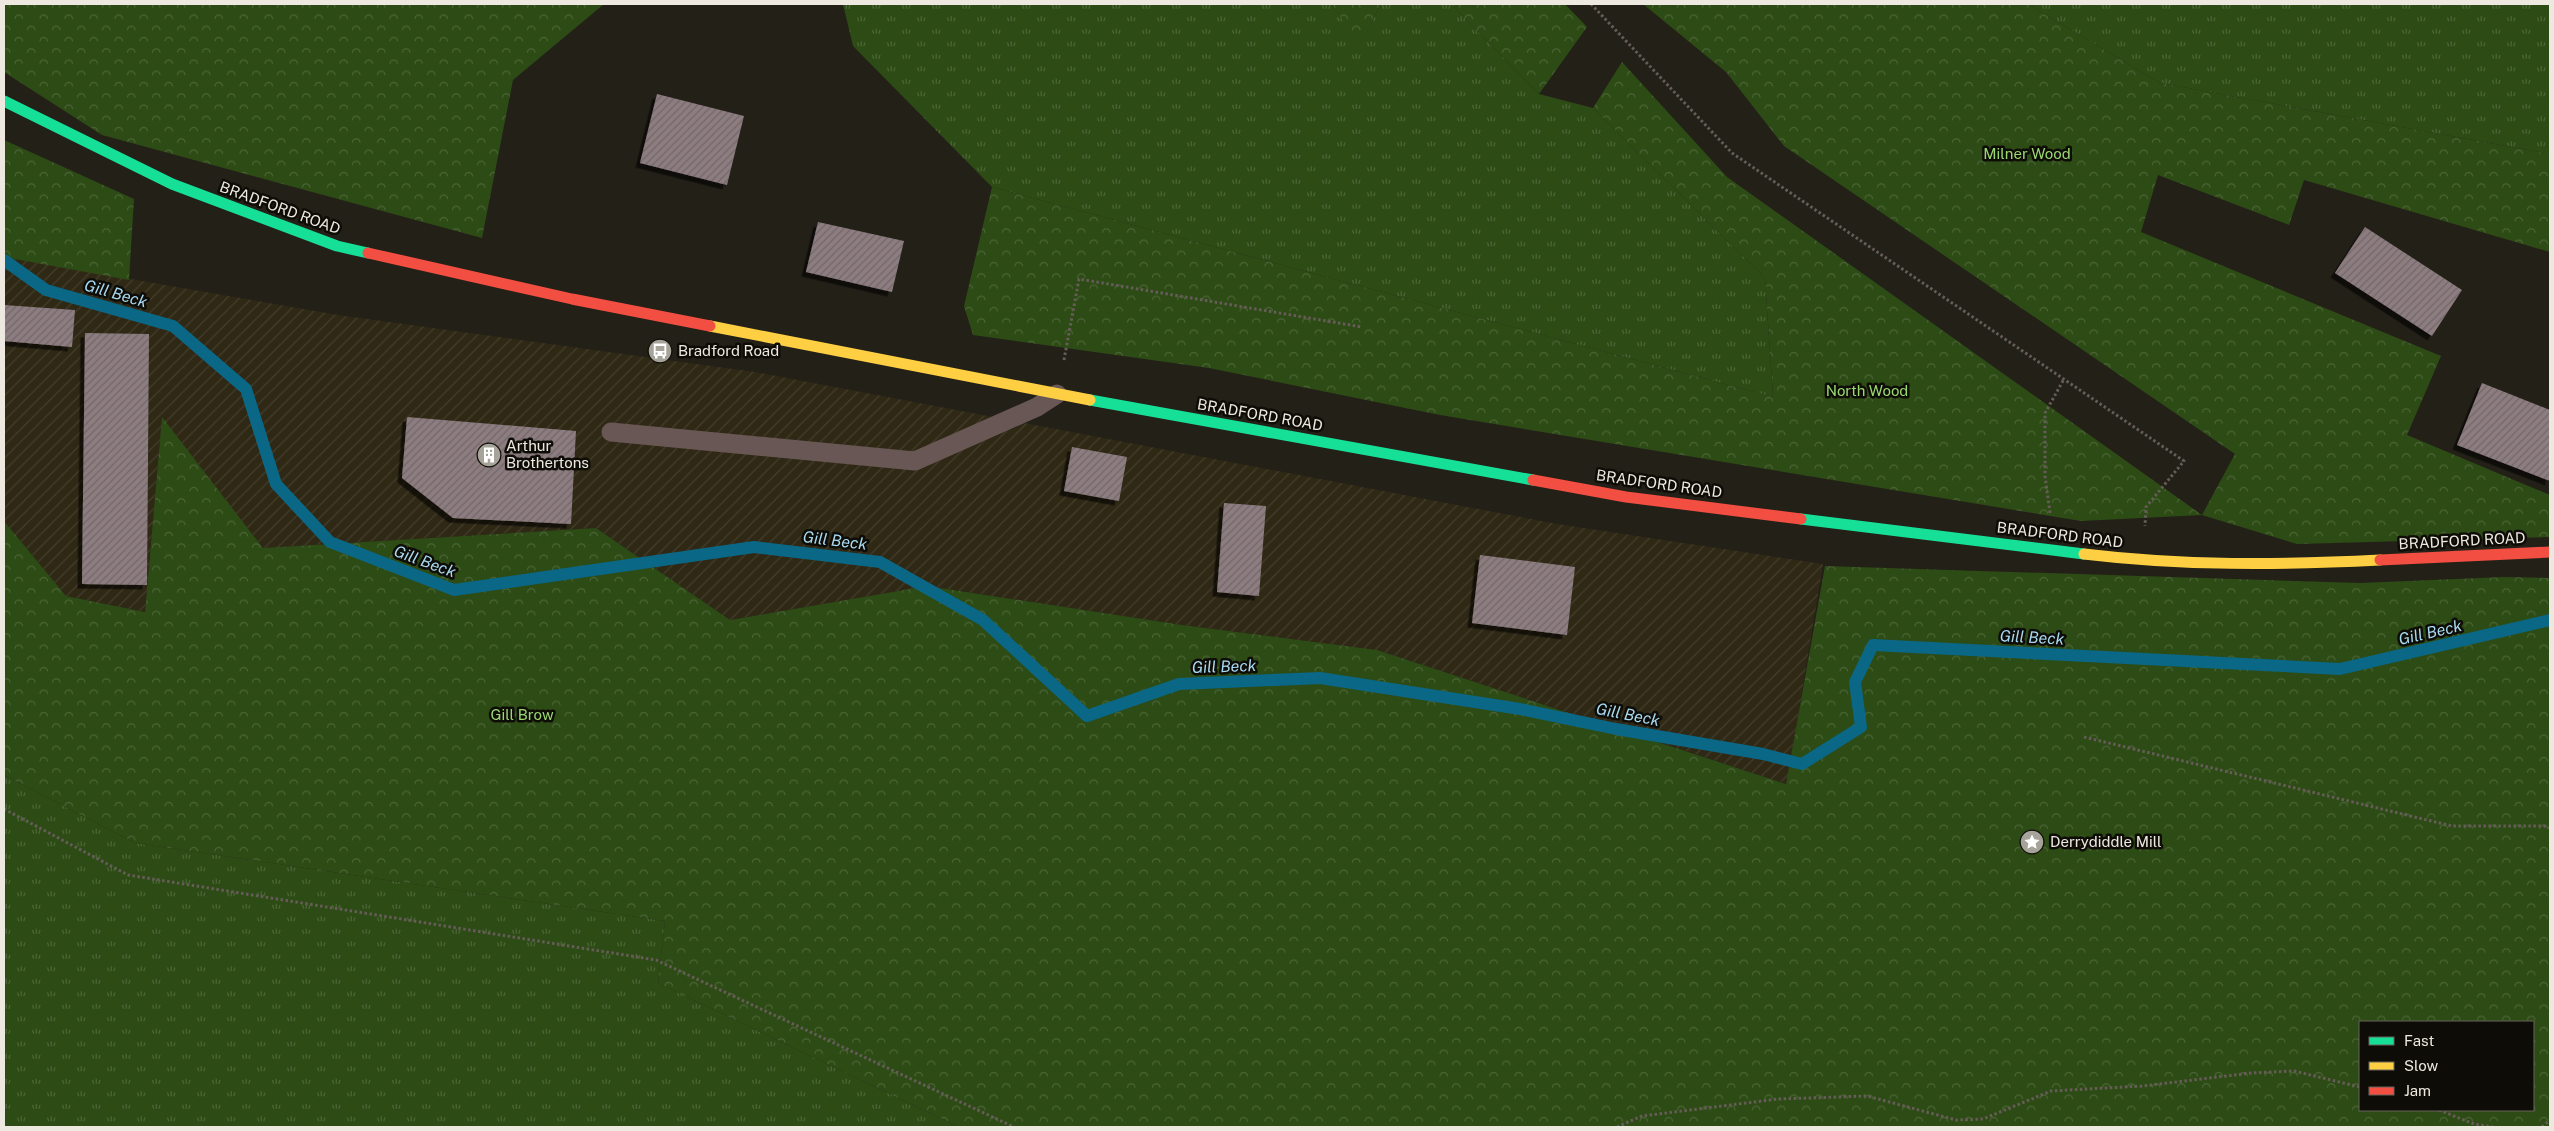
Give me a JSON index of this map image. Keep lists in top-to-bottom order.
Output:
{
  "streets": {
    "main road": ["BRADFORD ROAD"]
  },
  "water": ["Gill Beck"],
  "parks": ["Milner Wood", "North Wood", "Gill Brow"],
  "places": {
    "bus stop": ["Bradford Road"],
    "building": ["Arthur Brothertons"],
    "place": ["Derrydiddle Mill"]
  },
  "legend": ["Fast", "Slow", "Jam"]
}
